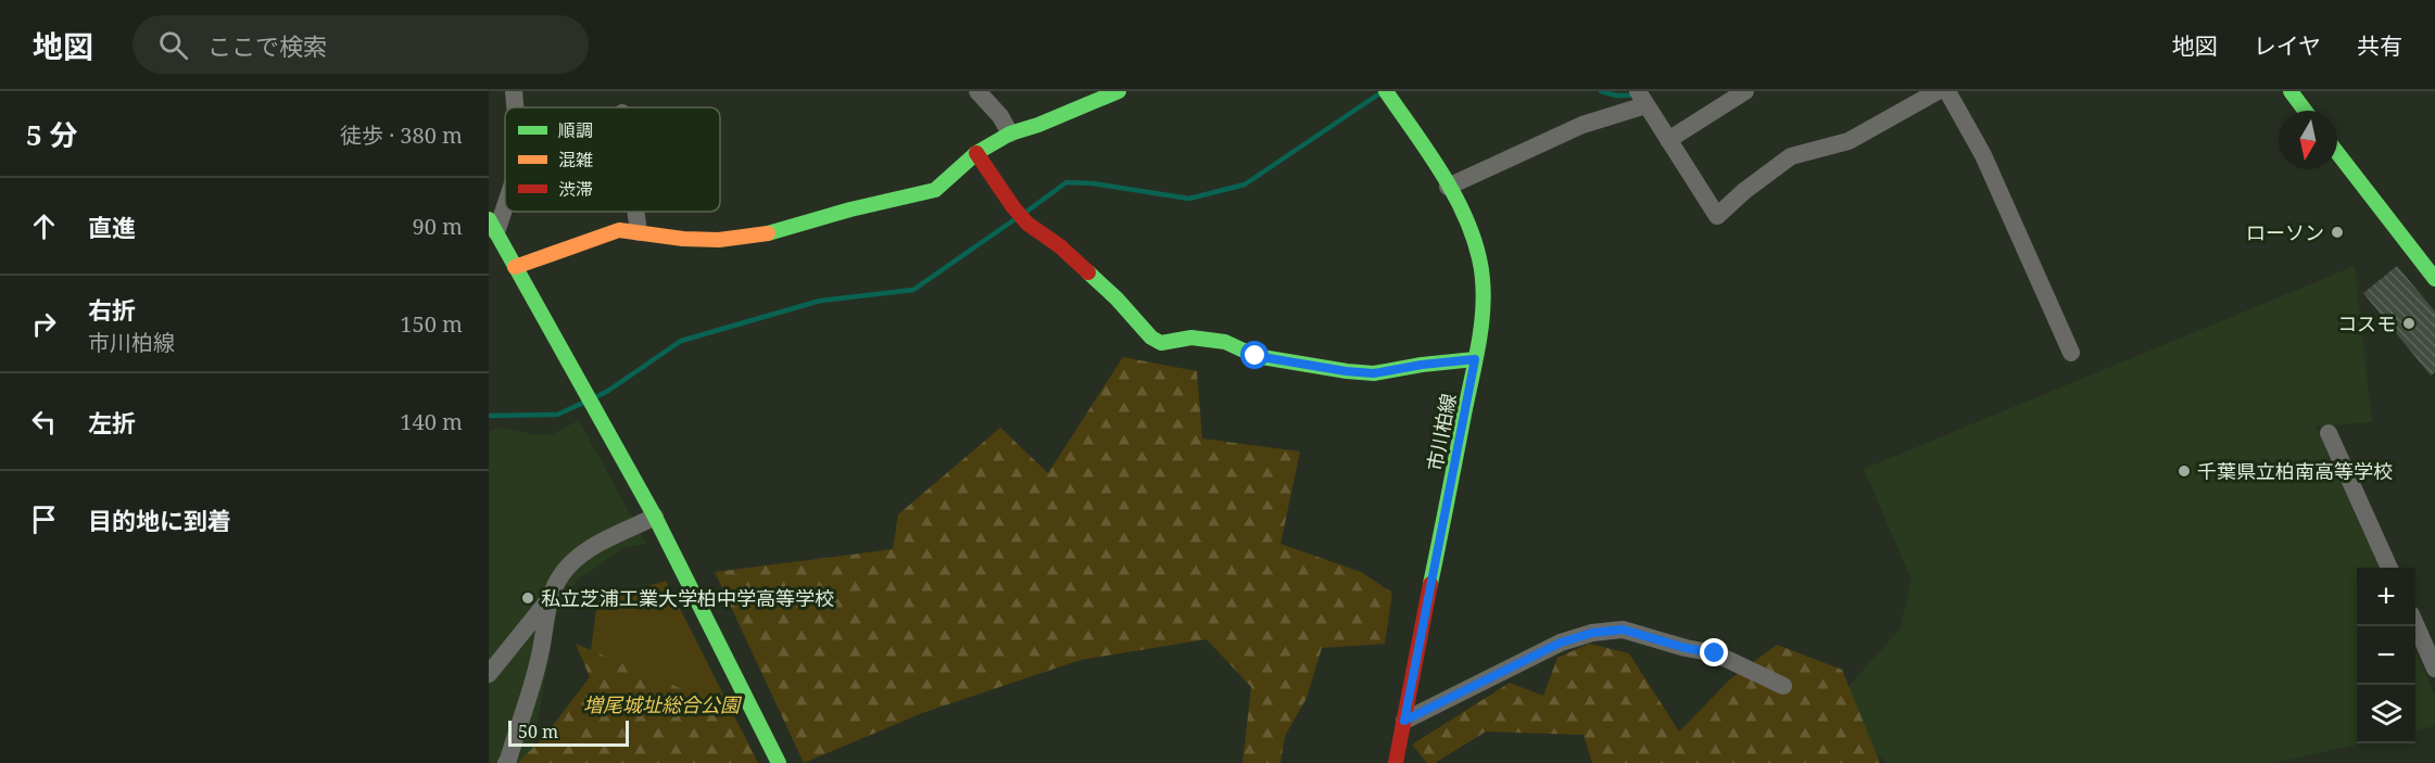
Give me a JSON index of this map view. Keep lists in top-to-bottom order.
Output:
{
  "streets": {
    "street": ["市川柏線"]
  },
  "parks": ["増尾城址総合公園"],
  "places": [
    "ローソン",
    "コスモ",
    "千葉県立柏南高等学校",
    "私立芝浦工業大学柏中学高等学校"
  ],
  "legend": ["順調", "混雑", "渋滞"],
  "scale_bar": "50 m",
  "north": "bottom",
  "page": {
    "header": "地図",
    "search": "ここで検索",
    "nav": ["地図", "レイヤ", "共有"],
    "heading": ["5 分", "徒歩 · 380 m"],
    "list": [
      ["直進", "90 m"],
      ["右折", "市川柏線", "150 m"],
      ["左折", "140 m"],
      "目的地に到着"
    ],
    "map_buttons": ["+", "−"],
    "scale": "50 m"
  }
}
